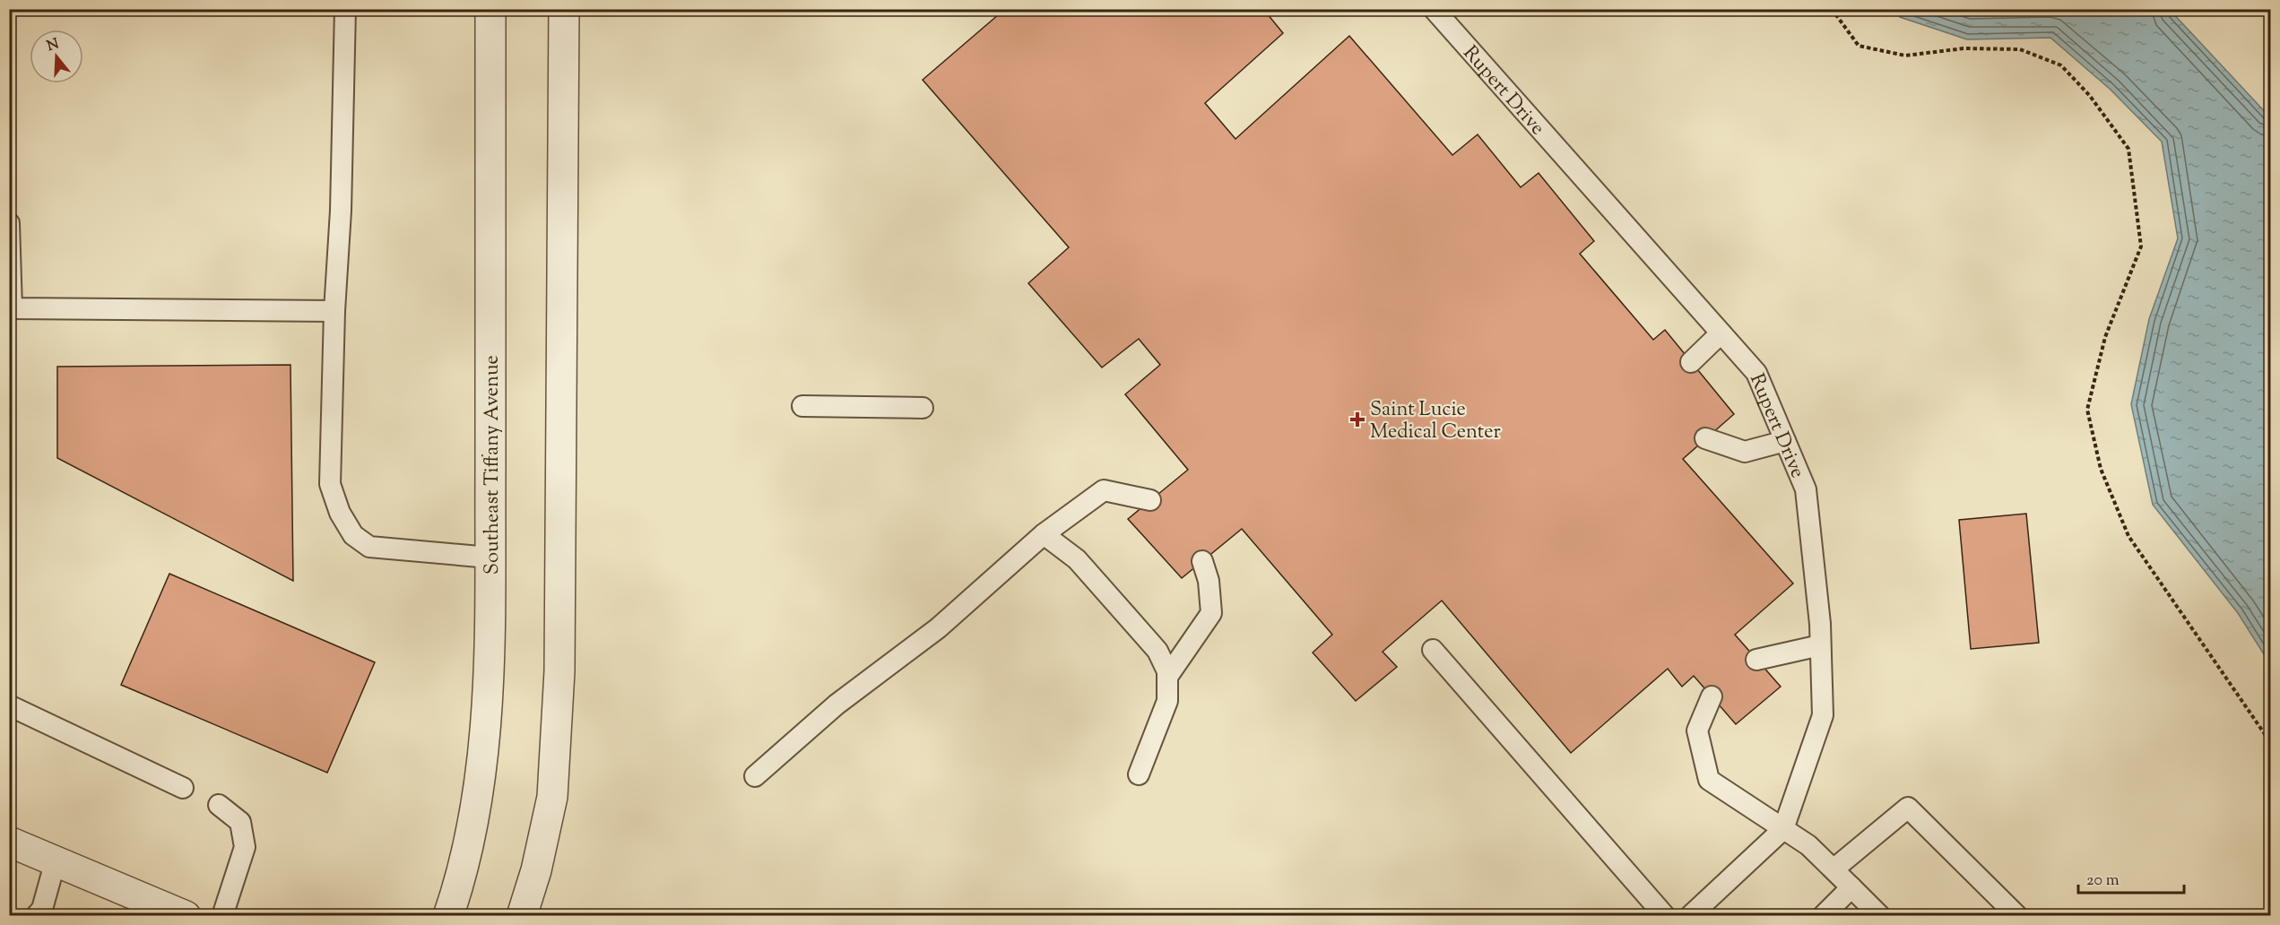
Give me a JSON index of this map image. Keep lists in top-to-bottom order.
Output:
{
  "streets": {
    "street": ["Southeast Tiffany Avenue"],
    "lane": ["Rupert Drive"]
  },
  "places": {
    "health": ["Saint Lucie Medical Center"]
  },
  "scale_bar": "20 m",
  "north": "top"
}
